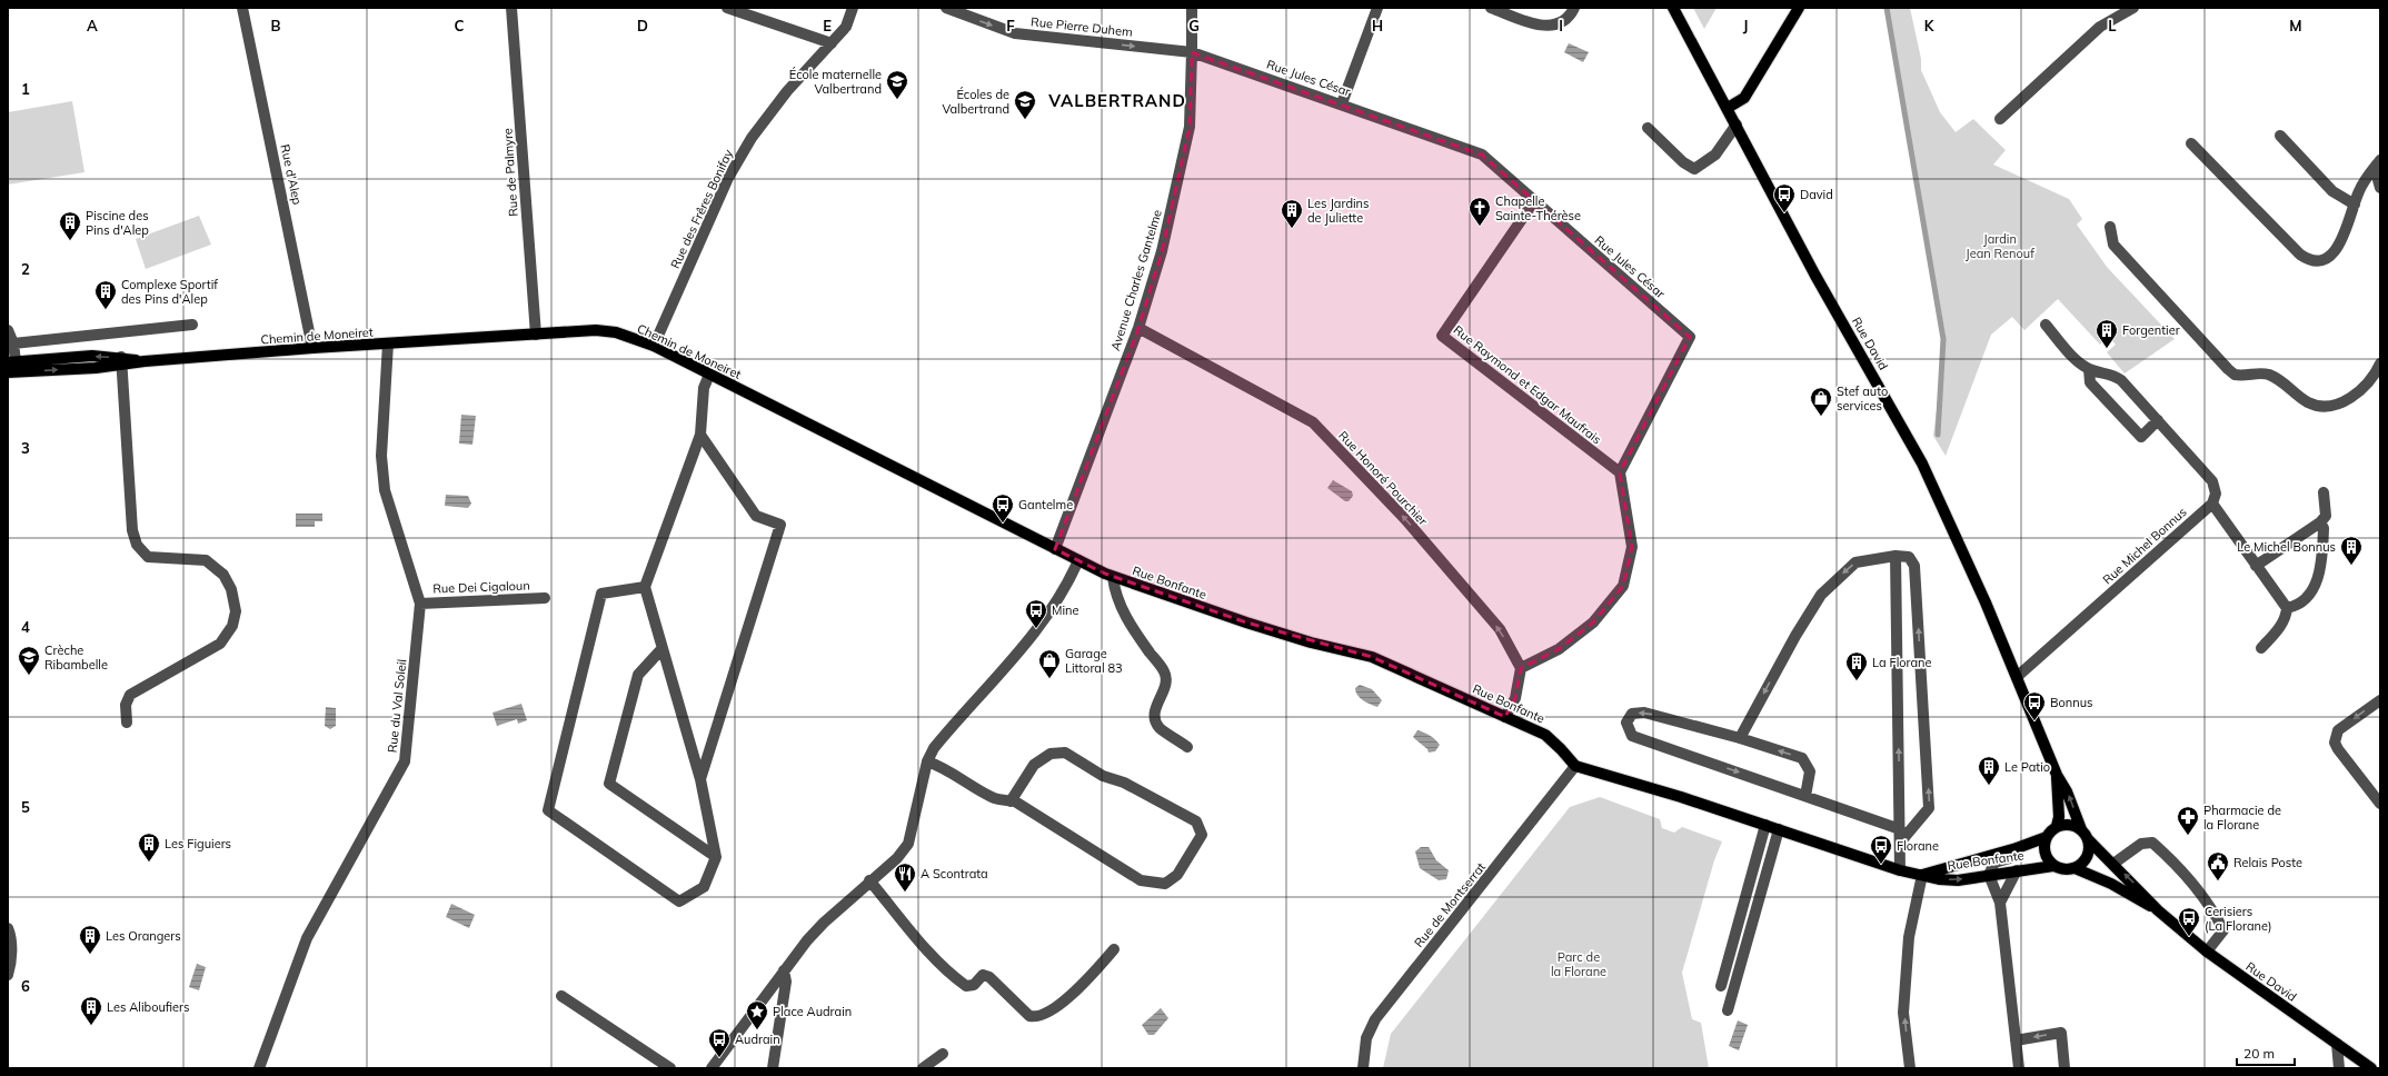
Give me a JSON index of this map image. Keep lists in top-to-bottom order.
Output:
{
  "streets": {
    "main road": ["Chemin de Moneiret", "Rue David", "Rue Bonfante"],
    "street": [
      "Rue Pierre Duhem",
      "Rue Jules César",
      "Rue de Palmyre",
      "Rue d'Alep",
      "Rue des Frêres Bonifay",
      "Avenue Charles Gantelme",
      "Rue Raymond et Edgar Maufrais",
      "Rue Honoré Pourchier",
      "Rue Michel Bonnus",
      "Rue Dei Cigaloun",
      "Rue du Val Soleil",
      "Rue de Montserrat"
    ]
  },
  "crossings": [
    ["Rue Pierre Duhem", "Rue Jules César"],
    ["Rue Pierre Duhem", "Avenue Charles Gantelme"],
    ["Rue Jules César", "Avenue Charles Gantelme"],
    ["Rue Jules César", "Rue Raymond et Edgar Maufrais"],
    ["Rue de Palmyre", "Chemin de Moneiret"],
    ["Rue d'Alep", "Chemin de Moneiret"],
    ["Rue des Frêres Bonifay", "Chemin de Moneiret"],
    ["Avenue Charles Gantelme", "Chemin de Moneiret"],
    ["Avenue Charles Gantelme", "Rue Honoré Pourchier"],
    ["Chemin de Moneiret", "Rue Bonfante"],
    ["Chemin de Moneiret", "Rue du Val Soleil"],
    ["Rue David", "Rue Michel Bonnus"],
    ["Rue David", "Rue Bonfante"],
    ["Rue Bonfante", "Rue de Montserrat"],
    ["Rue Dei Cigaloun", "Rue du Val Soleil"]
  ],
  "one_way": ["Rue Pierre Duhem", "Rue Honoré Pourchier"],
  "districts": ["VALBERTRAND"],
  "parks": ["Jardin Jean Renouf", "Parc de la Florane"],
  "places": {
    "school or university": ["École maternelle Valbertrand", "Écoles de Valbertrand", "Crèche Ribambelle"],
    "bus stop": [
      "David",
      "Gantelme",
      "Mine",
      "Bonnus",
      "Florane",
      "Cerisiers (La Florane)",
      "Audrain"
    ],
    "church": ["Chapelle Sainte-Thérèse"],
    "building": [
      "Les Jardins de Juliette",
      "Piscine des Pins d'Alep",
      "Complexe Sportif des Pins d'Alep",
      "Forgentier",
      "Le Michel Bonnus",
      "La Florane",
      "Le Patio",
      "Les Figuiers",
      "Les Orangers",
      "Les Aliboufiers"
    ],
    "shop": ["Stef auto services", "Garage Littoral 83"],
    "pharmacy": ["Pharmacie de la Florane"],
    "public building": ["Relais Poste"],
    "restaurant": ["A Scontrata"],
    "place": ["Place Audrain"]
  },
  "scale_bar": "20 m",
  "grid": {
    "columns": [
      "A",
      "B",
      "C",
      "D",
      "E",
      "F",
      "G",
      "H",
      "I",
      "J",
      "K",
      "L",
      "M"
    ],
    "rows": [
      "1",
      "2",
      "3",
      "4",
      "5",
      "6"
    ]
  }
}
